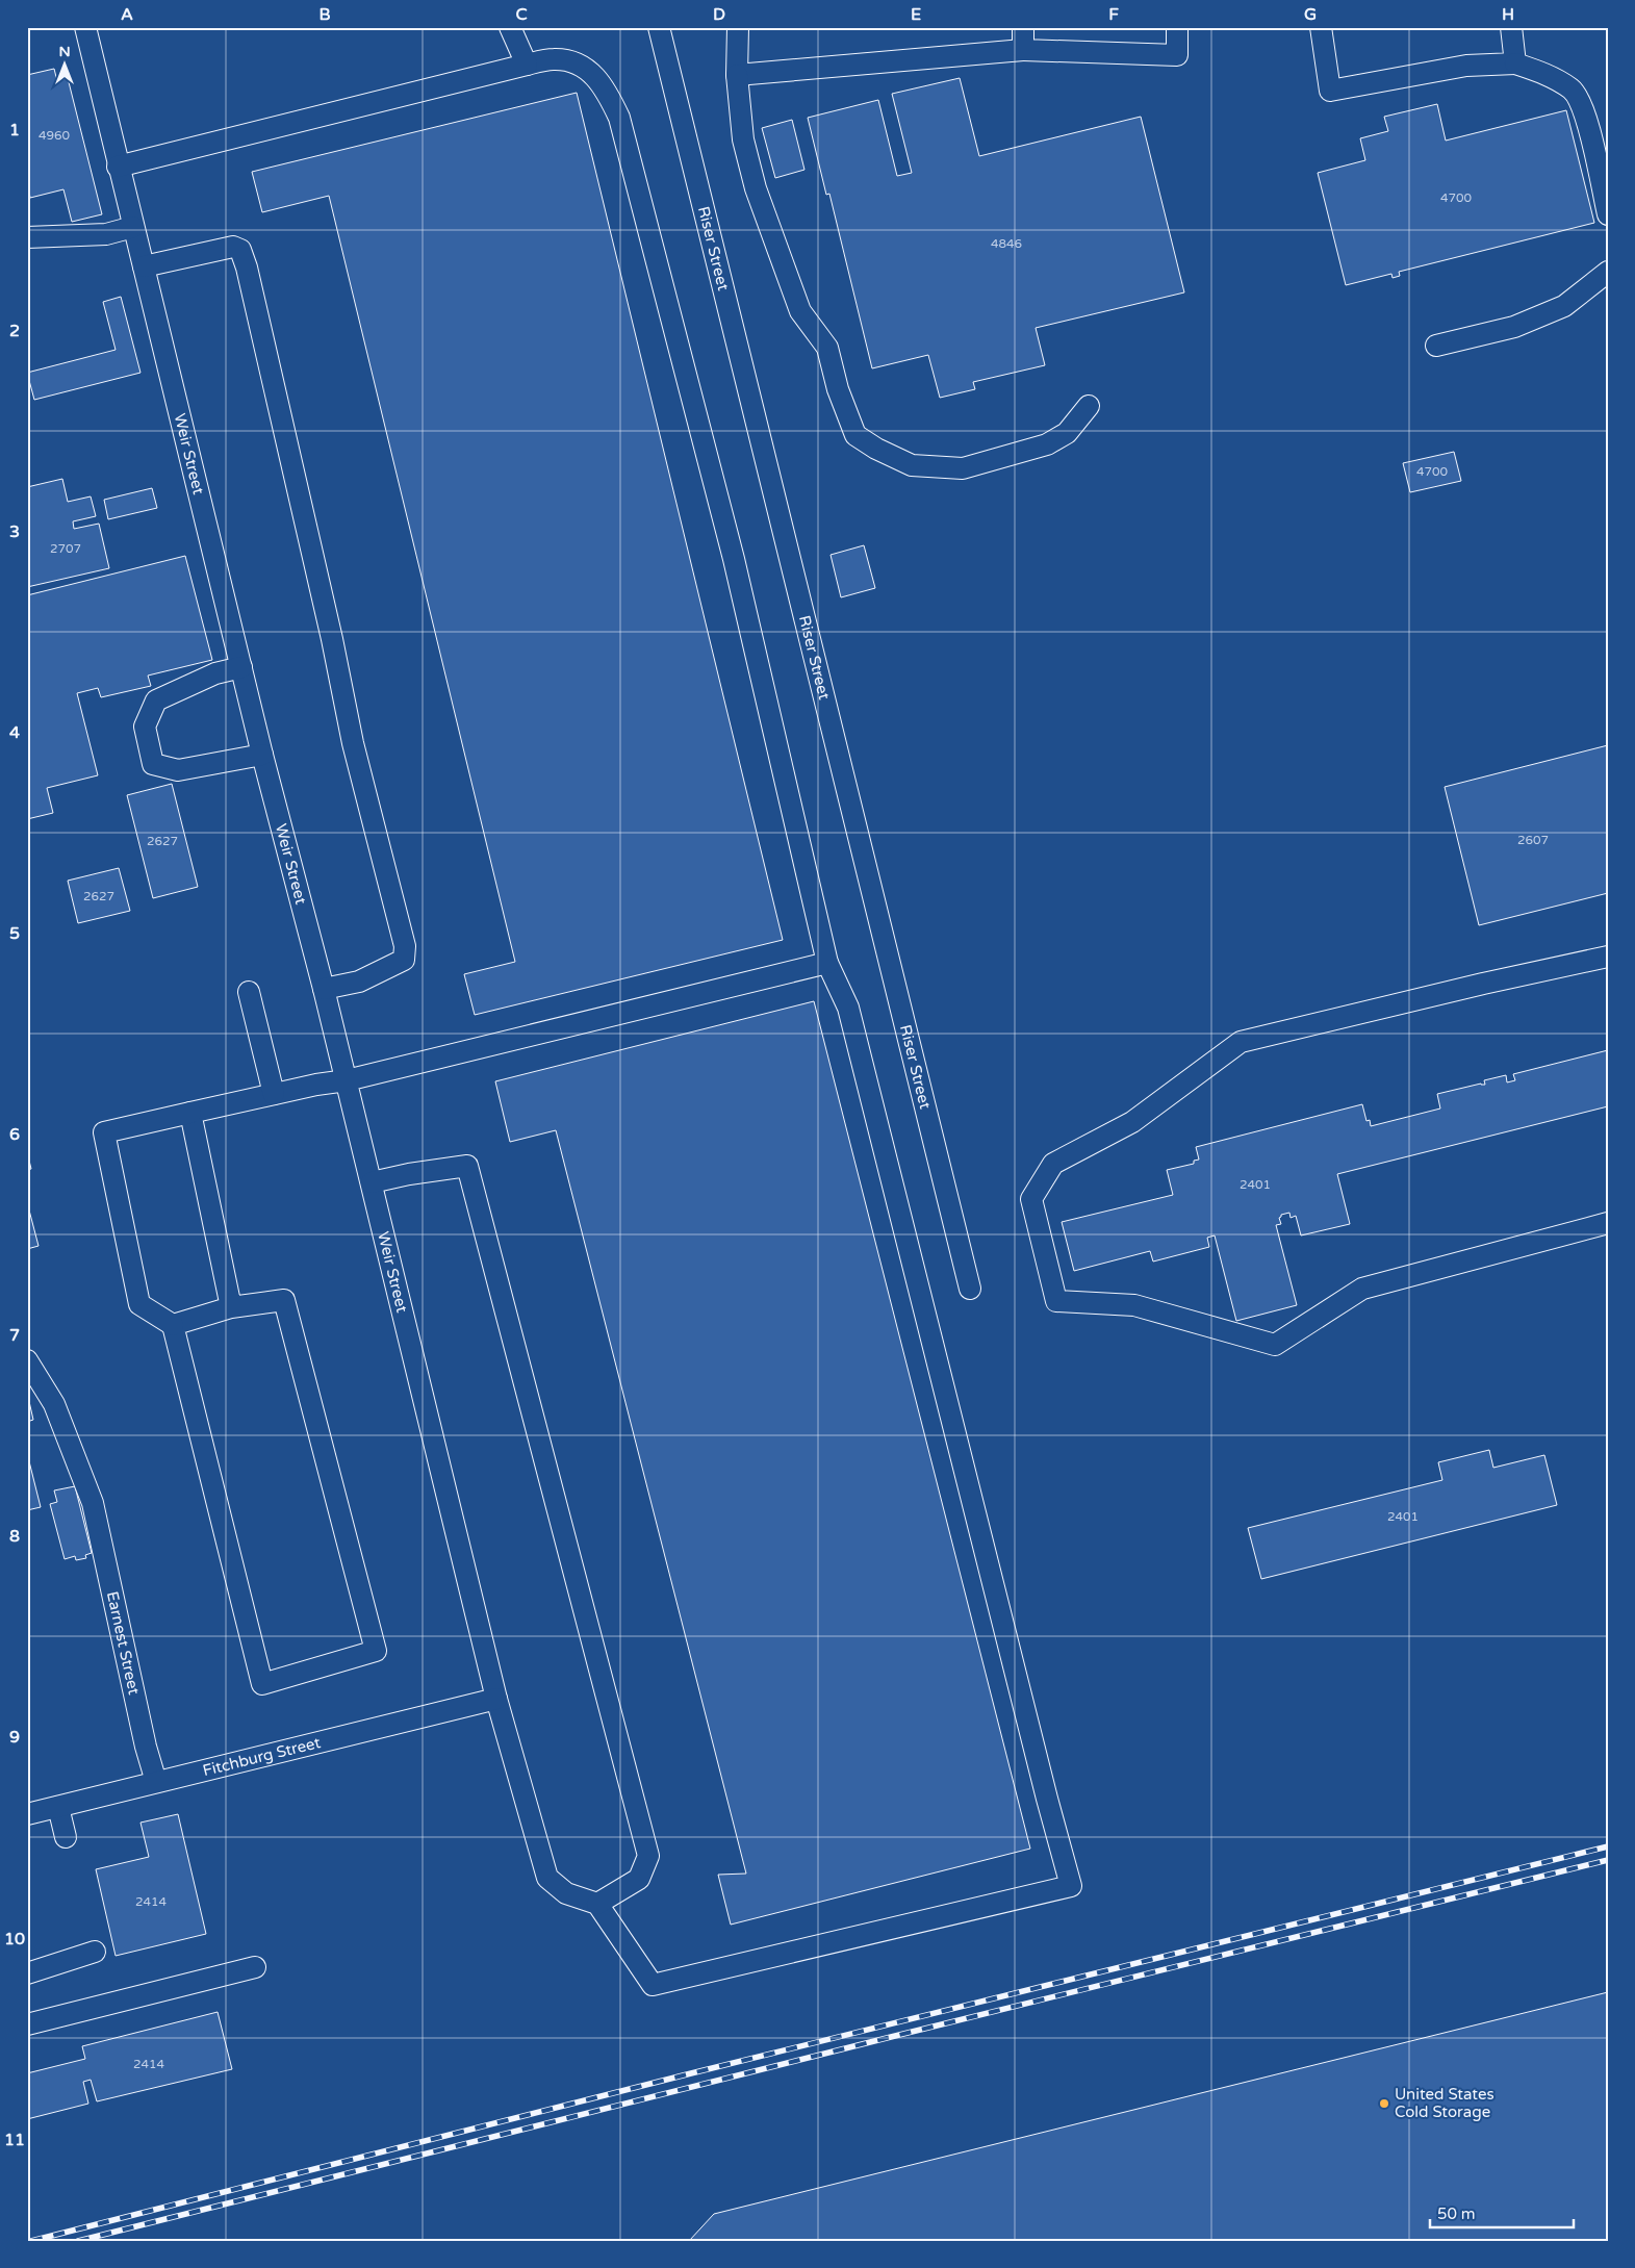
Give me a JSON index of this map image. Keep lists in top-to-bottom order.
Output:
{
  "streets": {
    "street": [
      "Riser Street",
      "Weir Street",
      "Earnest Street",
      "Fitchburg Street"
    ]
  },
  "crossings": [
    ["Weir Street", "Fitchburg Street"],
    ["Earnest Street", "Fitchburg Street"]
  ],
  "places": ["United States Cold Storage"],
  "house_numbers": [
    "4960",
    "4700",
    "4846",
    "4700",
    "2707",
    "2607",
    "2627",
    "2627",
    "2401",
    "2401",
    "2414",
    "2414"
  ],
  "scale_bar": "50 m",
  "north": "top",
  "grid": {
    "columns": [
      "A",
      "B",
      "C",
      "D",
      "E",
      "F",
      "G",
      "H"
    ],
    "rows": [
      "1",
      "2",
      "3",
      "4",
      "5",
      "6",
      "7",
      "8",
      "9",
      "10",
      "11"
    ]
  }
}
